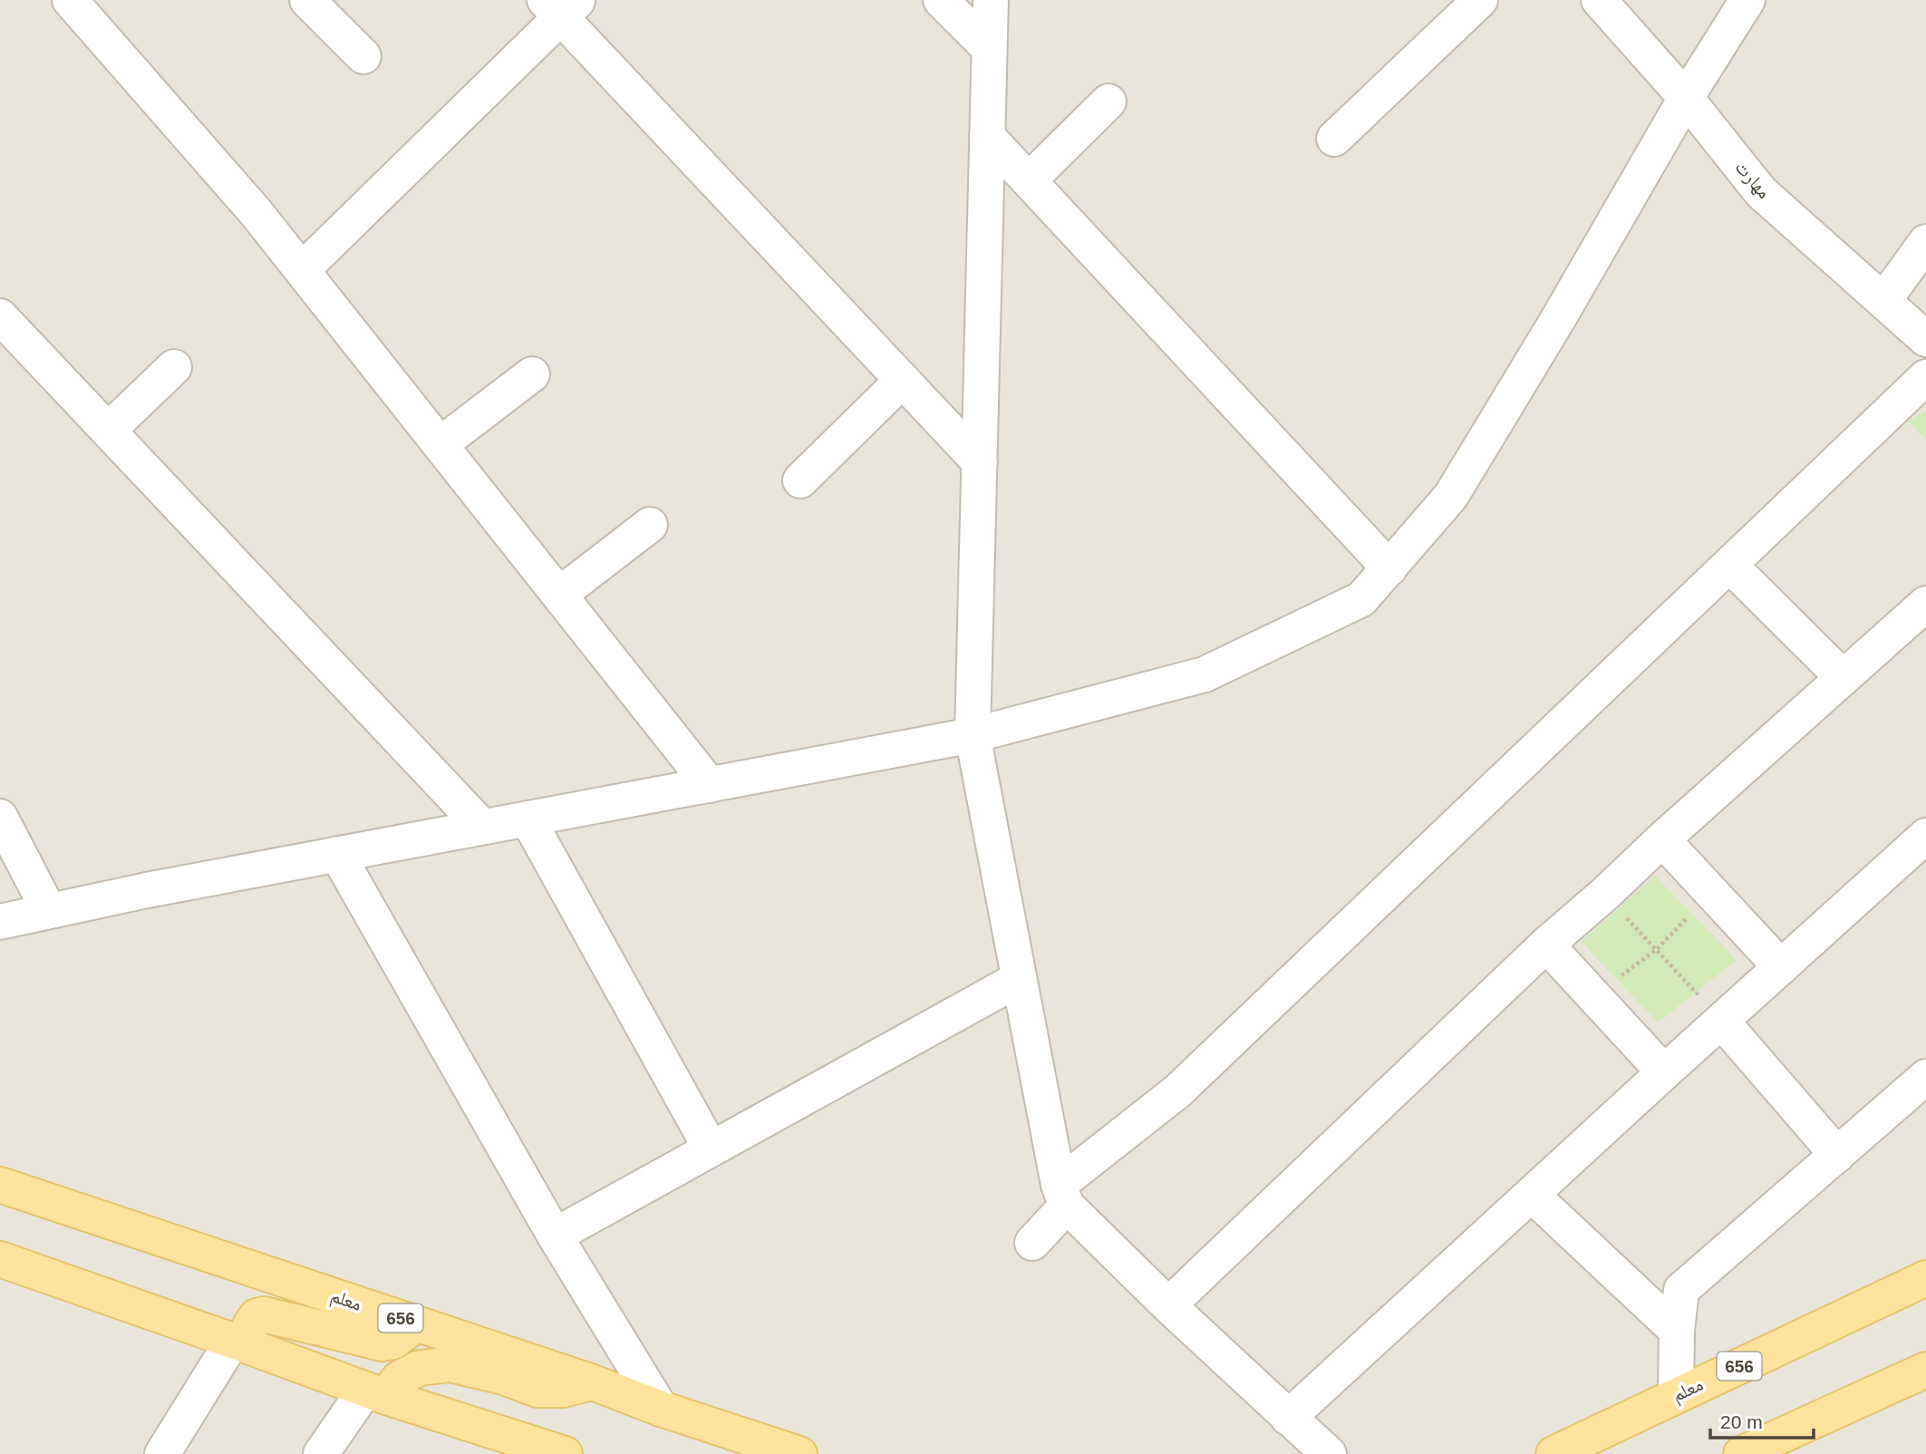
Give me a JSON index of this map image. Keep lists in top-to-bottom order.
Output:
{
  "streets": {
    "main road": ["معلم", "656"],
    "street": ["مهارت"]
  },
  "scale_bar": "20 m"
}
